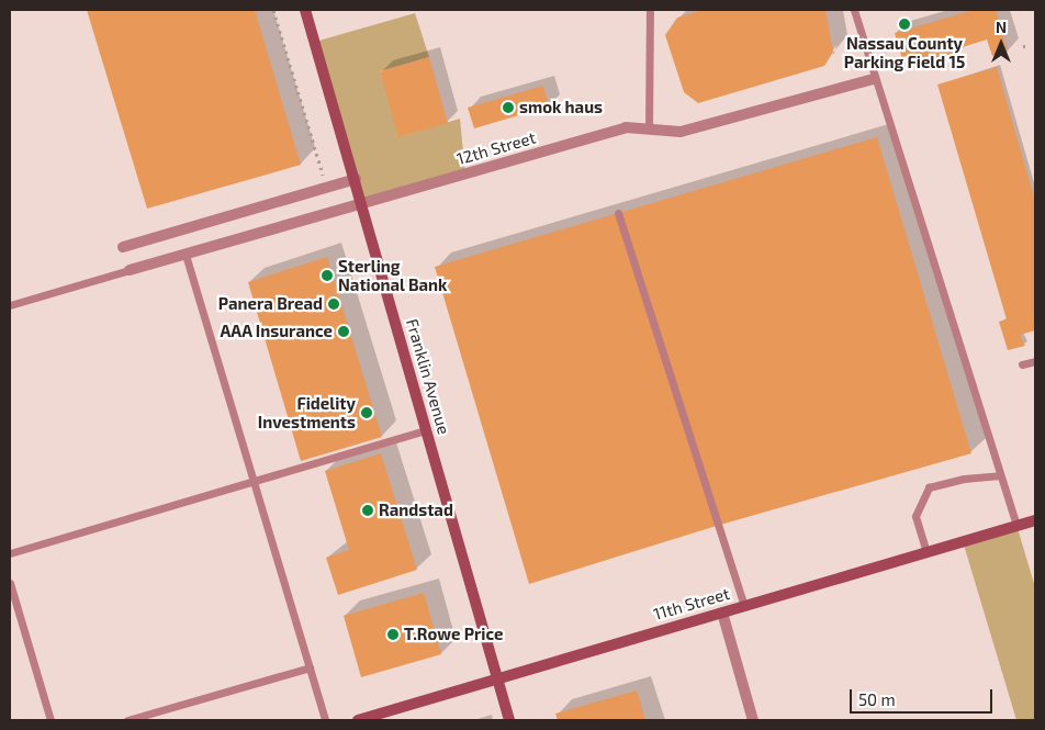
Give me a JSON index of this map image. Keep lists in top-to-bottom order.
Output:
{
  "streets": {
    "main road": ["Franklin Avenue", "11th Street"],
    "street": ["12th Street"]
  },
  "crossings": [
    ["12th Street", "Franklin Avenue"],
    ["Franklin Avenue", "11th Street"]
  ],
  "places": [
    "Nassau County Parking Field 15",
    "smok haus",
    "Sterling National Bank",
    "Panera Bread",
    "AAA Insurance",
    "Fidelity Investments",
    "Randstad",
    "T.Rowe Price"
  ],
  "scale_bar": "50 m",
  "north": "top"
}
